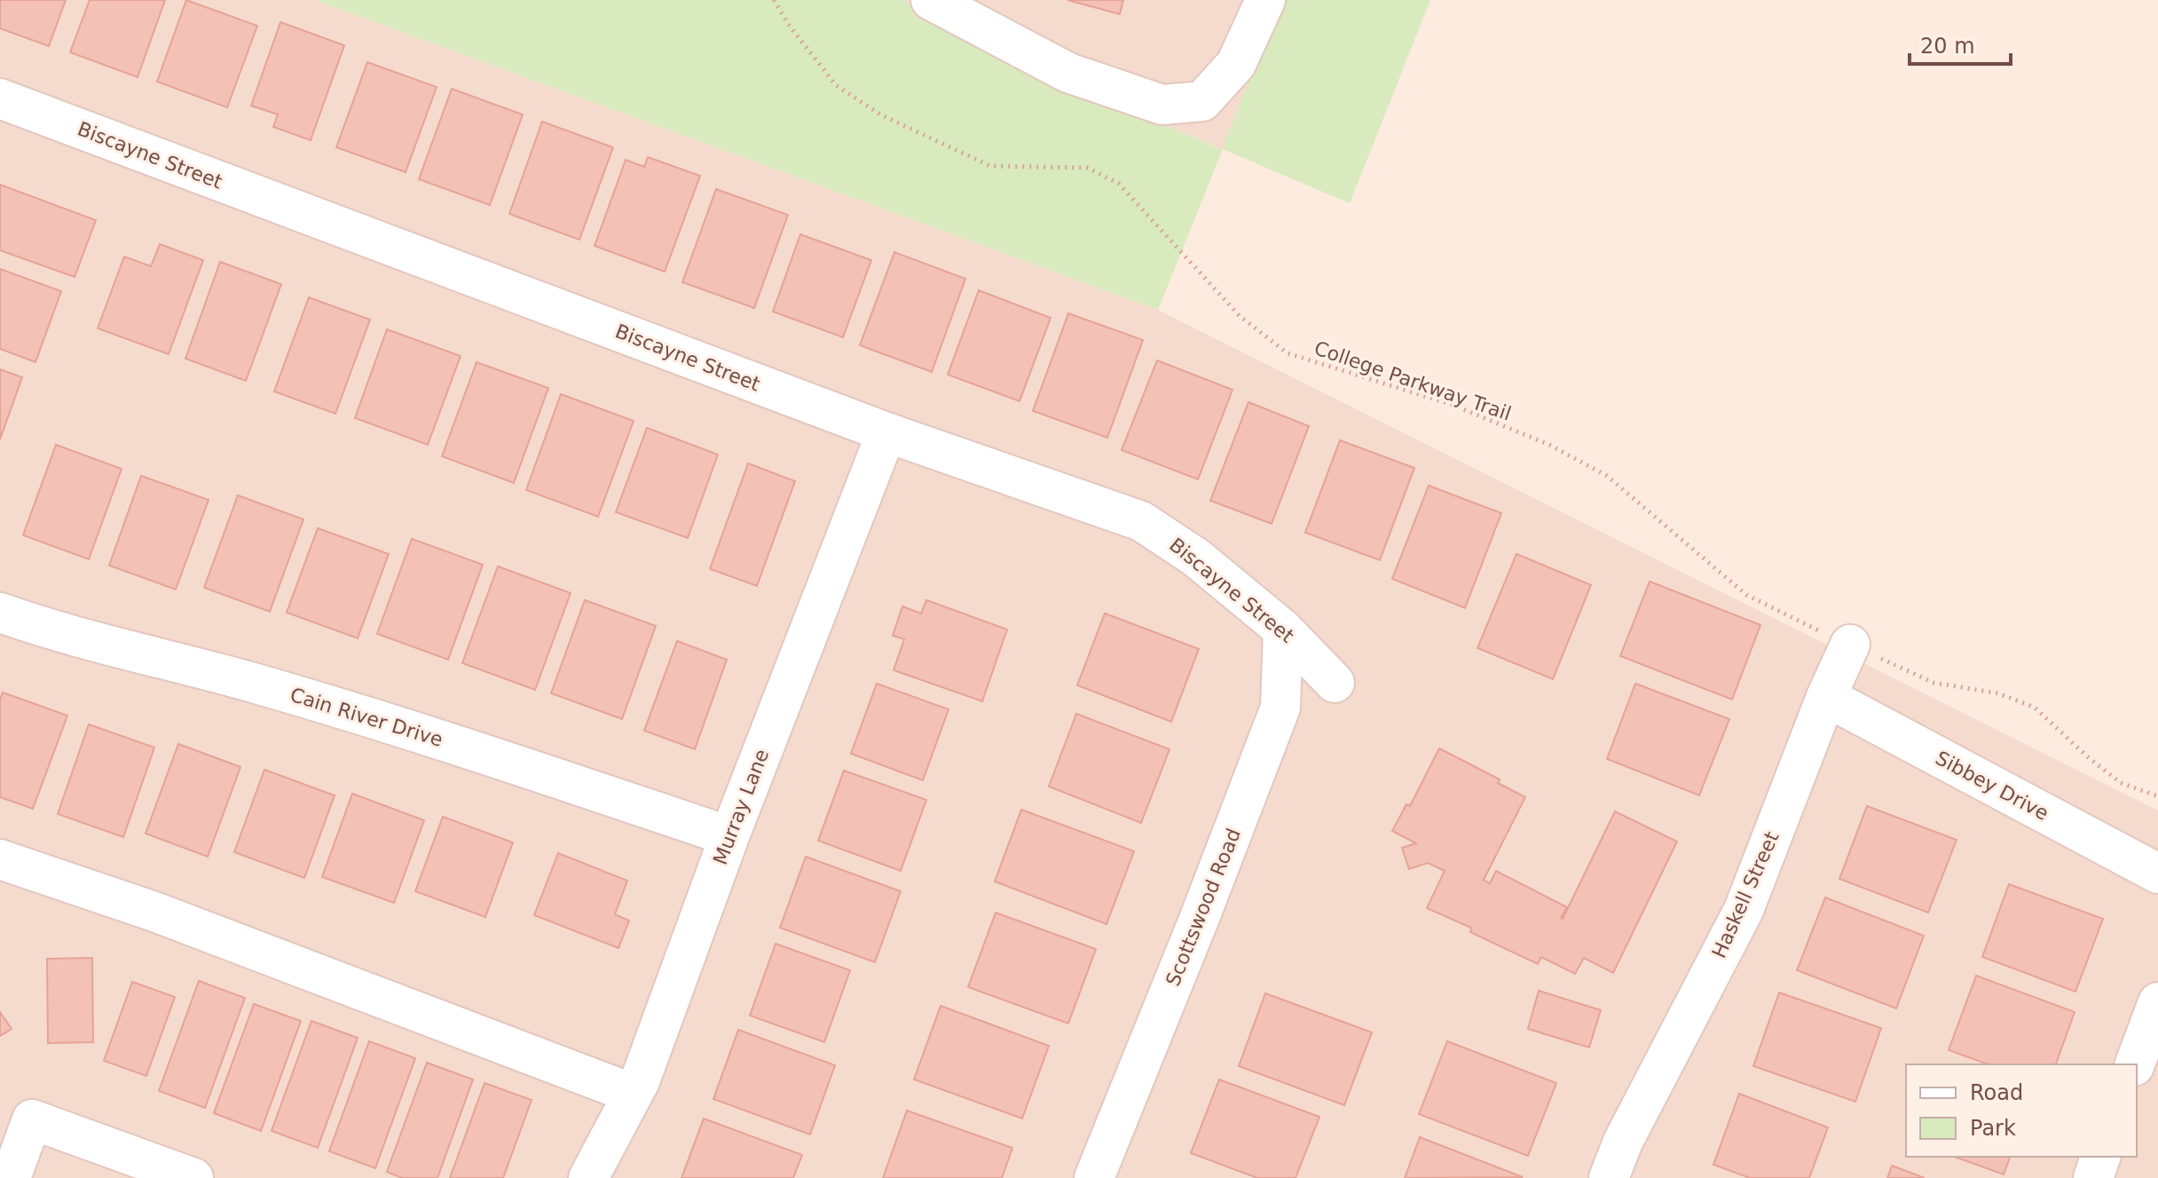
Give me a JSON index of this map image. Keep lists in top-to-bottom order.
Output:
{
  "streets": {
    "street": [
      "Biscayne Street",
      "Cain River Drive",
      "Sibbey Drive",
      "Murray Lane",
      "Haskell Street",
      "Scottswood Road"
    ],
    "path": ["College Parkway Trail"]
  },
  "crossings": [
    ["Biscayne Street", "Murray Lane"],
    ["Biscayne Street", "Scottswood Road"],
    ["College Parkway Trail", "Haskell Street"],
    ["Cain River Drive", "Murray Lane"],
    ["Sibbey Drive", "Haskell Street"]
  ],
  "legend": ["Road", "Park"],
  "scale_bar": "20 m"
}
